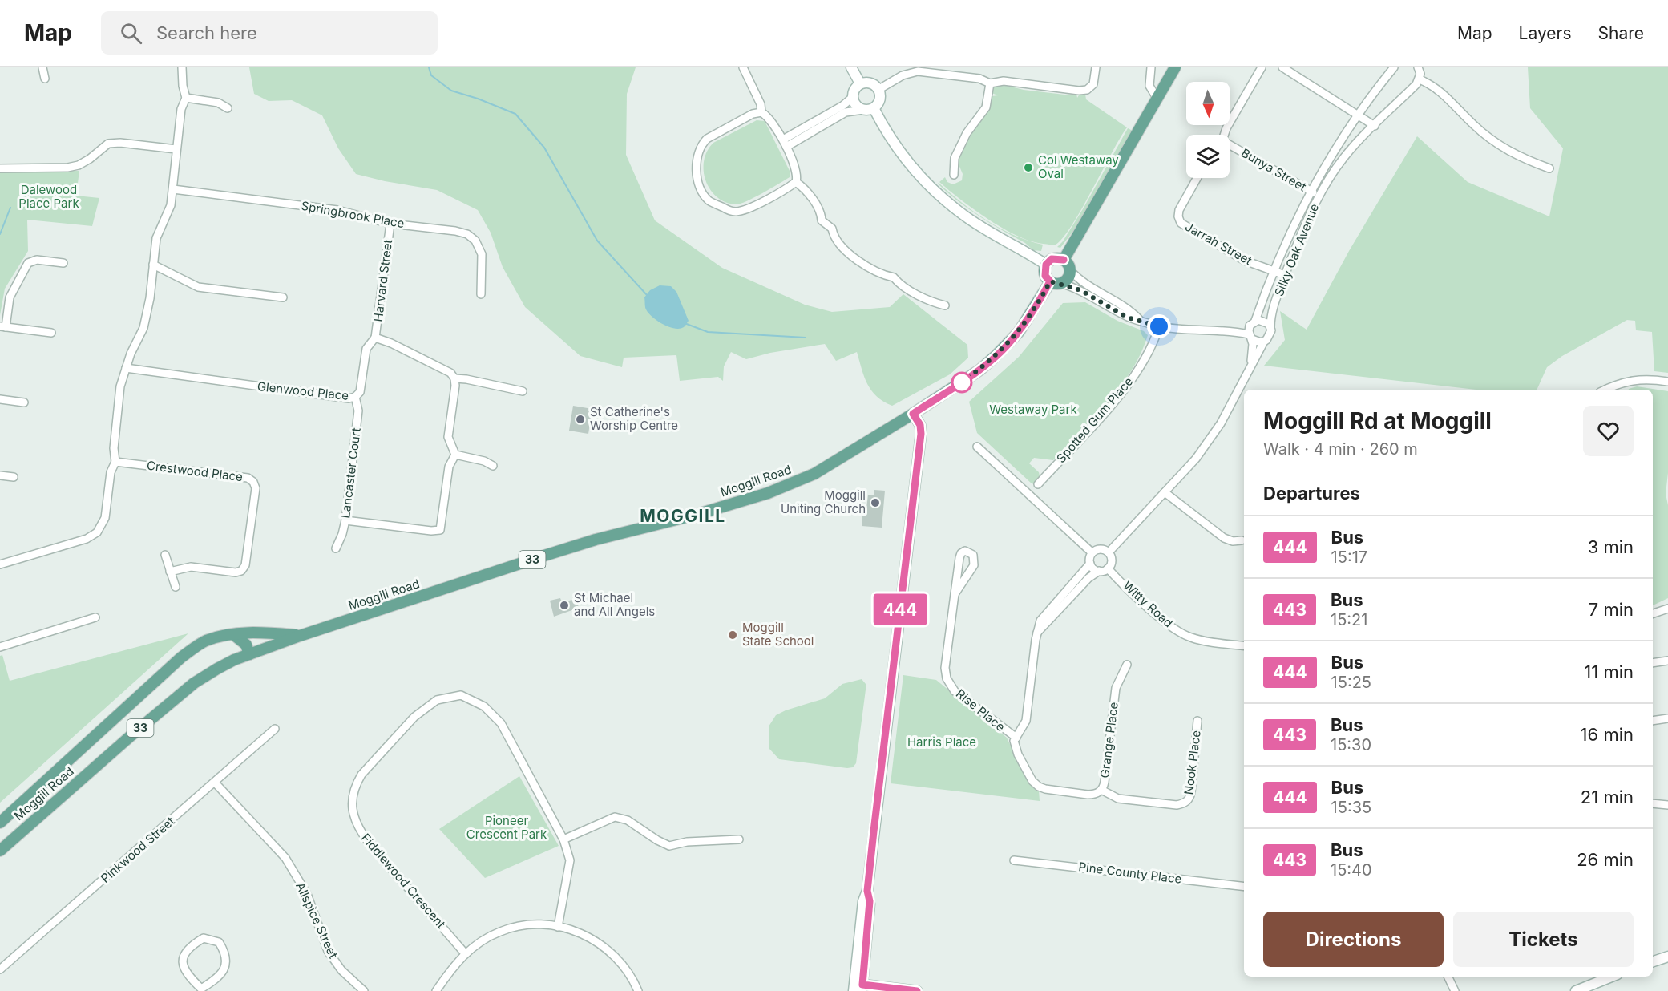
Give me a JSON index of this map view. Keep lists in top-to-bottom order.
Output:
{
  "streets": {
    "main road": ["Moggill Road", "33"],
    "street": [
      "Bunya Street",
      "Springbrook Place",
      "Jarrah Street",
      "Silky Oak Avenue",
      "Harvard Street",
      "Glenwood Place",
      "Spotted Gum Place",
      "Crestwood Place",
      "Lancaster Court",
      "Witty Road",
      "Rise Place",
      "Grange Place",
      "Nook Place",
      "Pinkwood Street",
      "Pine County Place",
      "Fiddlewood Crescent",
      "Allspice Street"
    ]
  },
  "crossings": [
    ["Bunya Street", "Silky Oak Avenue"],
    ["Springbrook Place", "Harvard Street"],
    ["Jarrah Street", "Silky Oak Avenue"],
    ["Silky Oak Avenue", "Witty Road"],
    ["Harvard Street", "Glenwood Place"],
    ["Glenwood Place", "Lancaster Court"],
    ["Moggill Road", "33"],
    ["Rise Place", "Grange Place"],
    ["Grange Place", "Nook Place"],
    ["Pinkwood Street", "Allspice Street"]
  ],
  "districts": ["MOGGILL"],
  "parks": [
    "Dalewood Place Park",
    "Westaway Park",
    "Harris Place",
    "Pioneer Crescent Park"
  ],
  "places": [
    "Col Westaway Oval",
    "St Catherine's Worship Centre",
    "Moggill Uniting Church",
    "St Michael and All Angels",
    "Moggill State School"
  ],
  "lines": ["bus line 444"],
  "north": "bottom",
  "page": {
    "header": "Map",
    "search": "Search here",
    "nav": ["Map", "Layers", "Share"],
    "on_map": "444",
    "heading": [
      ["Moggill Rd at Moggill", "Walk · 4 min · 260 m"],
      "Departures"
    ],
    "list": [
      {
        "mark": "444",
        "name": "Bus",
        "note": "15:17",
        "value": "3 min"
      },
      {
        "mark": "443",
        "name": "Bus",
        "note": "15:21",
        "value": "7 min"
      },
      {
        "mark": "444",
        "name": "Bus",
        "note": "15:25",
        "value": "11 min"
      },
      {
        "mark": "443",
        "name": "Bus",
        "note": "15:30",
        "value": "16 min"
      },
      {
        "mark": "444",
        "name": "Bus",
        "note": "15:35",
        "value": "21 min"
      },
      {
        "mark": "443",
        "name": "Bus",
        "note": "15:40",
        "value": "26 min"
      }
    ],
    "buttons": ["Directions", "Tickets"]
  }
}
